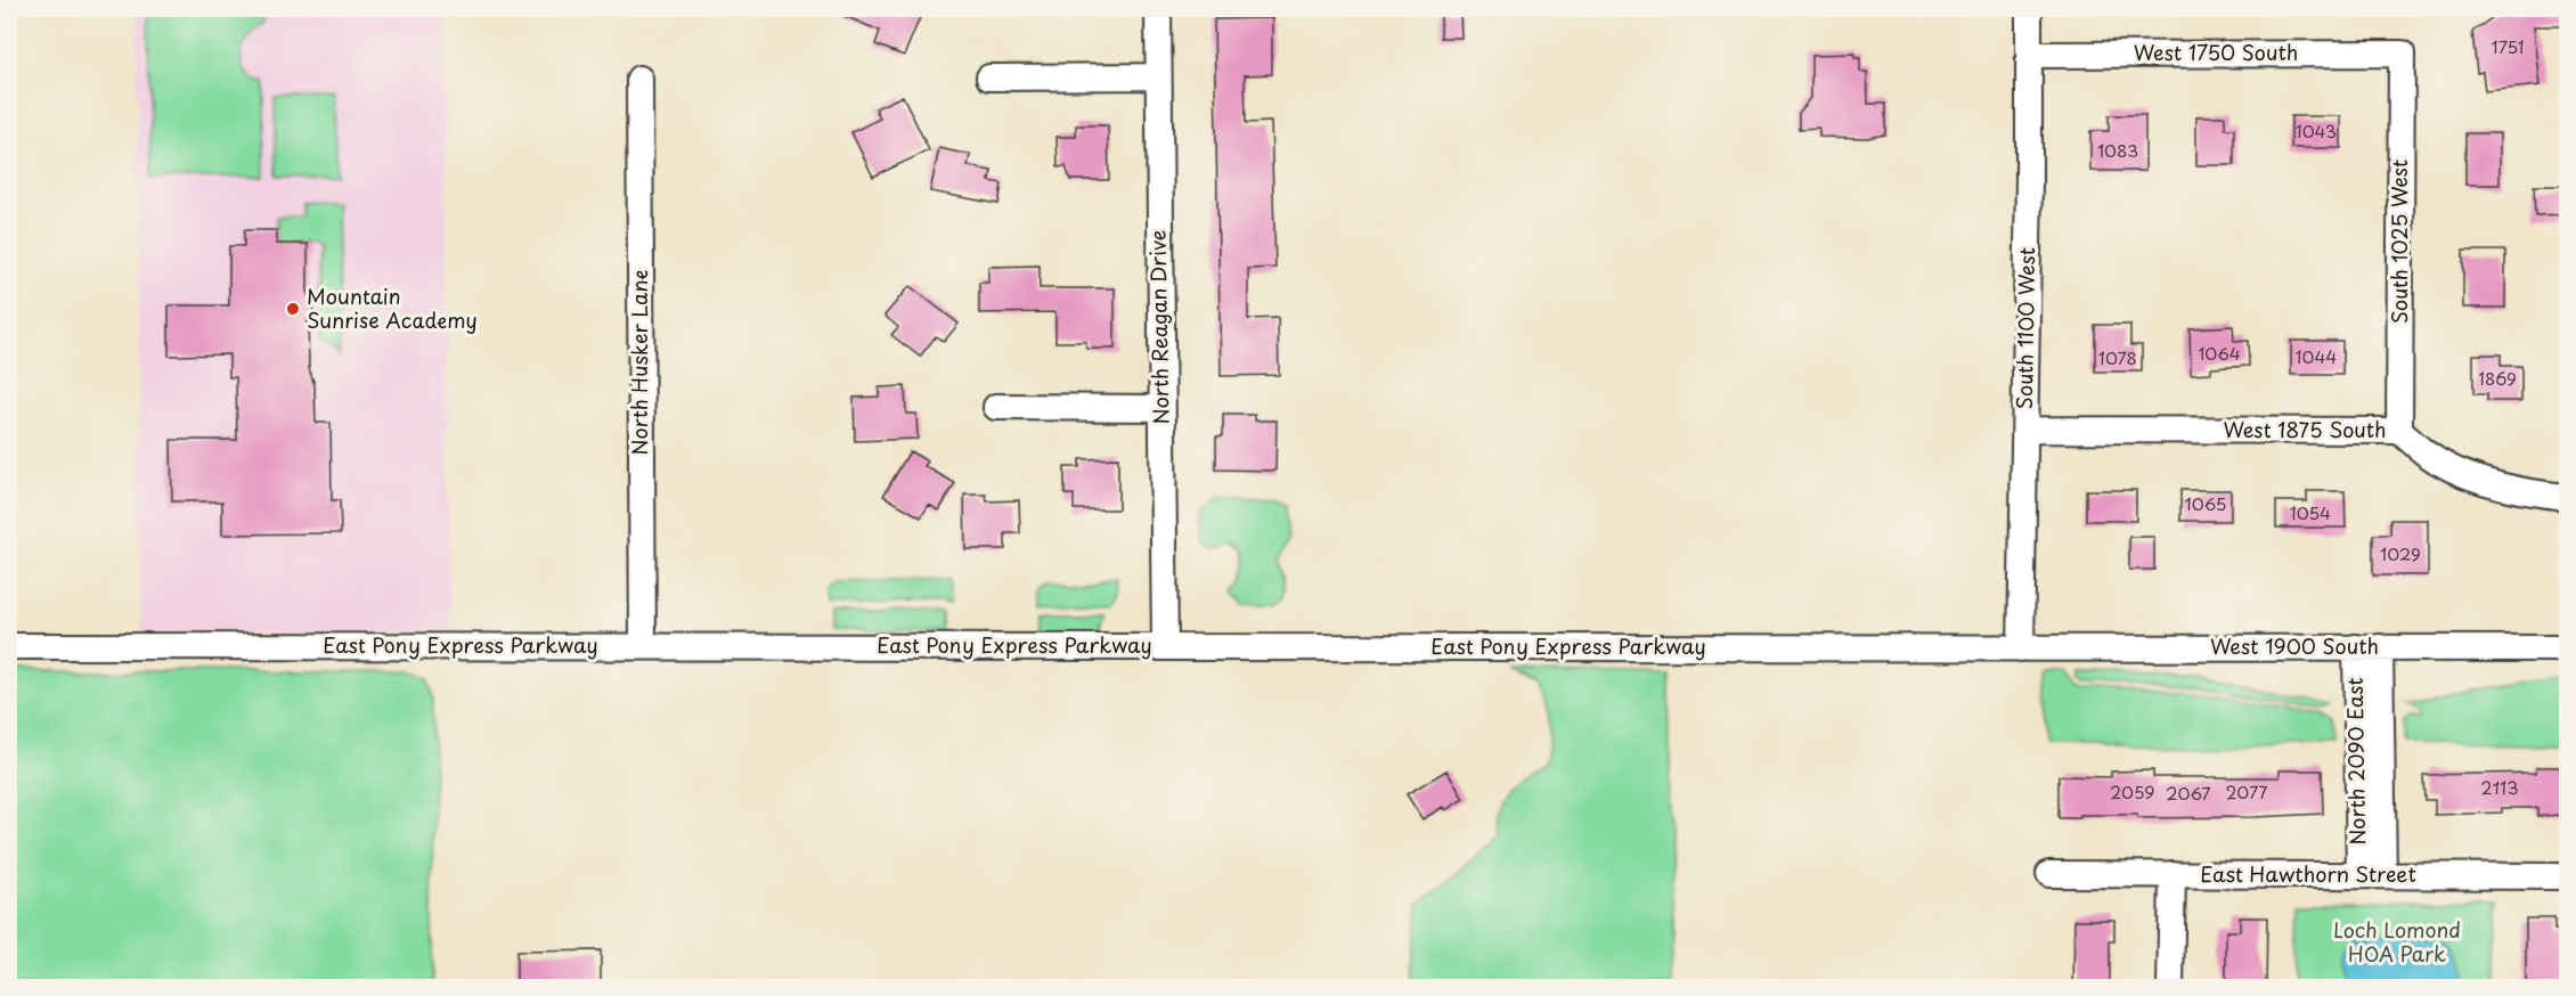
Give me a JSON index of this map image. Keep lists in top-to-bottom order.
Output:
{
  "streets": {
    "street": [
      "West 1750 South",
      "South 1025 West",
      "North Reagan Drive",
      "South 1100 West",
      "North Husker Lane",
      "West 1875 South",
      "East Pony Express Parkway",
      "West 1900 South",
      "North 2090 East",
      "East Hawthorn Street"
    ]
  },
  "crossings": [
    ["West 1750 South", "South 1025 West"],
    ["West 1750 South", "South 1100 West"],
    ["South 1025 West", "West 1875 South"],
    ["North Reagan Drive", "East Pony Express Parkway"],
    ["South 1100 West", "West 1875 South"],
    ["South 1100 West", "East Pony Express Parkway"],
    ["South 1100 West", "West 1900 South"],
    ["North Husker Lane", "East Pony Express Parkway"],
    ["East Pony Express Parkway", "West 1900 South"],
    ["West 1900 South", "North 2090 East"],
    ["North 2090 East", "East Hawthorn Street"]
  ],
  "parks": ["Loch Lomond HOA Park"],
  "places": ["Mountain Sunrise Academy"],
  "house_numbers": [
    "1751",
    "1043",
    "1083",
    "1064",
    "1044",
    "1078",
    "1869",
    "1065",
    "1054",
    "1029",
    "2113",
    "2059",
    "2077",
    "2067"
  ]
}
